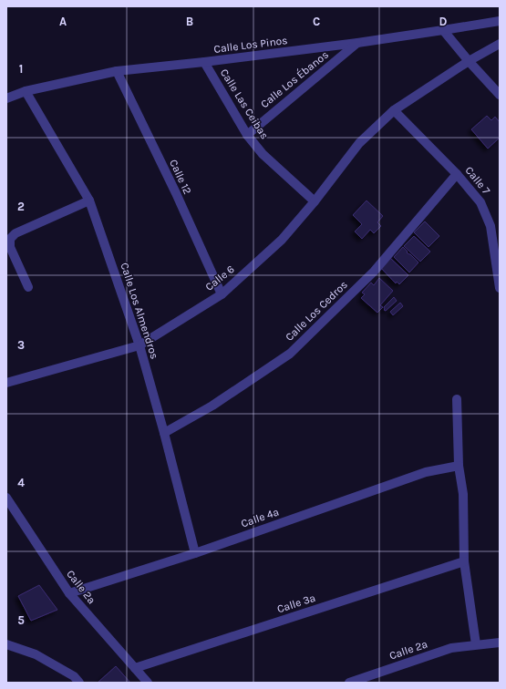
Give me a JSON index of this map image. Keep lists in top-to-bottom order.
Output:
{
  "streets": {
    "street": [
      "Calle Los Pinos",
      "Calle Los Ébanos",
      "Calle Las Ceibas",
      "Calle 12",
      "Calle 7",
      "Calle 6",
      "Calle Los Almendros",
      "Calle Los Cedros",
      "Calle 4ª",
      "Calle 2ª",
      "Calle 3ª"
    ]
  },
  "crossings": [
    ["Calle Los Pinos", "Calle Los Ébanos"],
    ["Calle Los Pinos", "Calle Las Ceibas"],
    ["Calle Los Pinos", "Calle 12"],
    ["Calle Los Pinos", "Calle Los Almendros"],
    ["Calle Los Ébanos", "Calle Las Ceibas"],
    ["Calle Las Ceibas", "Calle 6"],
    ["Calle 12", "Calle 6"],
    ["Calle 7", "Calle 6"],
    ["Calle 7", "Calle Los Cedros"],
    ["Calle 6", "Calle Los Almendros"],
    ["Calle Los Almendros", "Calle Los Cedros"],
    ["Calle Los Almendros", "Calle 4ª"],
    ["Calle 4ª", "Calle 2ª"],
    ["Calle 2ª", "Calle 3ª"]
  ],
  "grid": {
    "columns": [
      "A",
      "B",
      "C",
      "D"
    ],
    "rows": [
      "1",
      "2",
      "3",
      "4",
      "5"
    ]
  }
}
